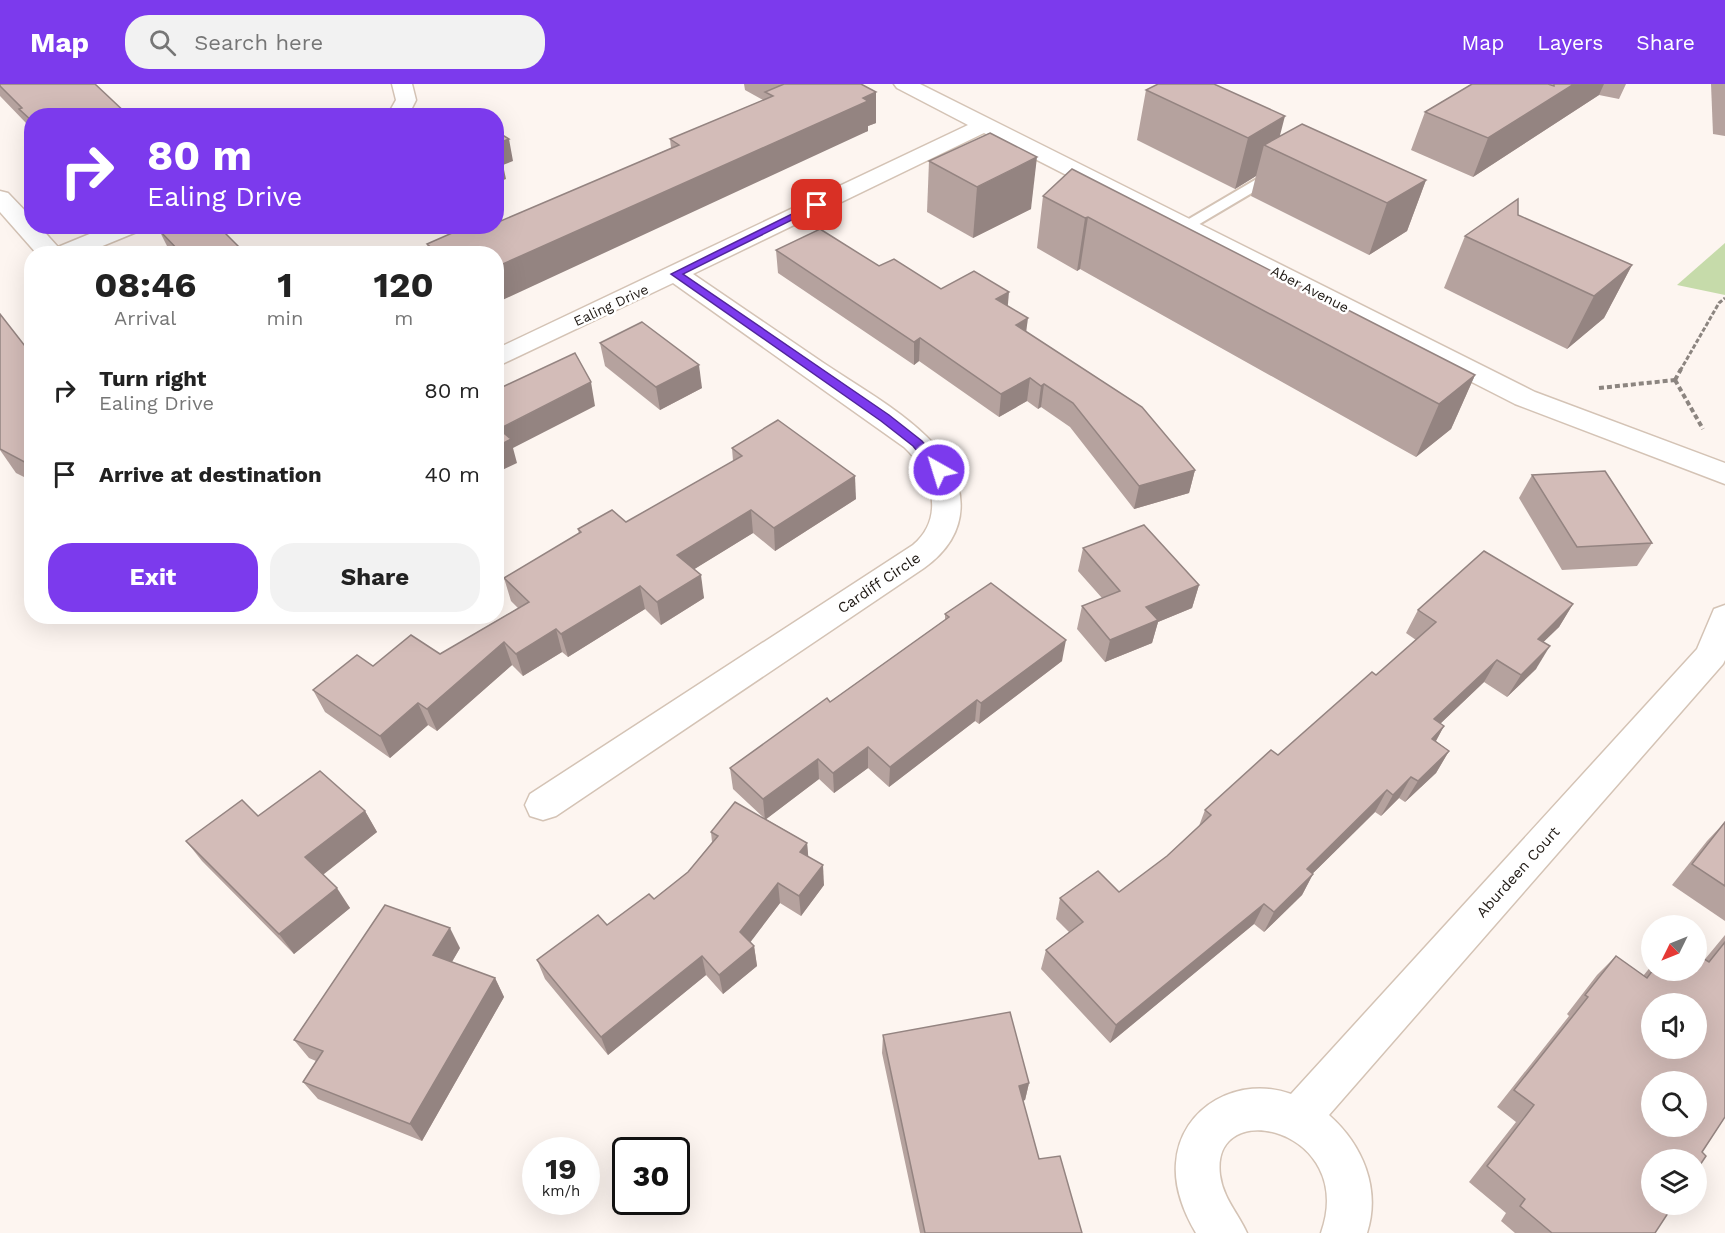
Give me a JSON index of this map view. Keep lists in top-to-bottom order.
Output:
{
  "streets": {
    "street": [
      "Aber Avenue",
      "Ealing Drive",
      "Cardiff Circle",
      "Aburdeen Court"
    ]
  },
  "crossings": [
    ["Aber Avenue", "Ealing Drive"],
    ["Ealing Drive", "Cardiff Circle"]
  ],
  "north": "bottom left",
  "page": {
    "header": "Map",
    "search": "Search here",
    "nav": ["Map", "Layers", "Share"],
    "turn": ["80 m", "Ealing Drive"],
    "eta": [
      "08:46",
      "Arrival",
      "1",
      "min",
      "120",
      "m"
    ],
    "list": [
      {
        "name": "Turn right",
        "note": "Ealing Drive",
        "value": "80 m"
      },
      {
        "name": "Arrive at destination",
        "value": "40 m"
      }
    ],
    "buttons": ["Exit", "Share"],
    "speed": "19 km/h",
    "limit": "30"
  }
}
